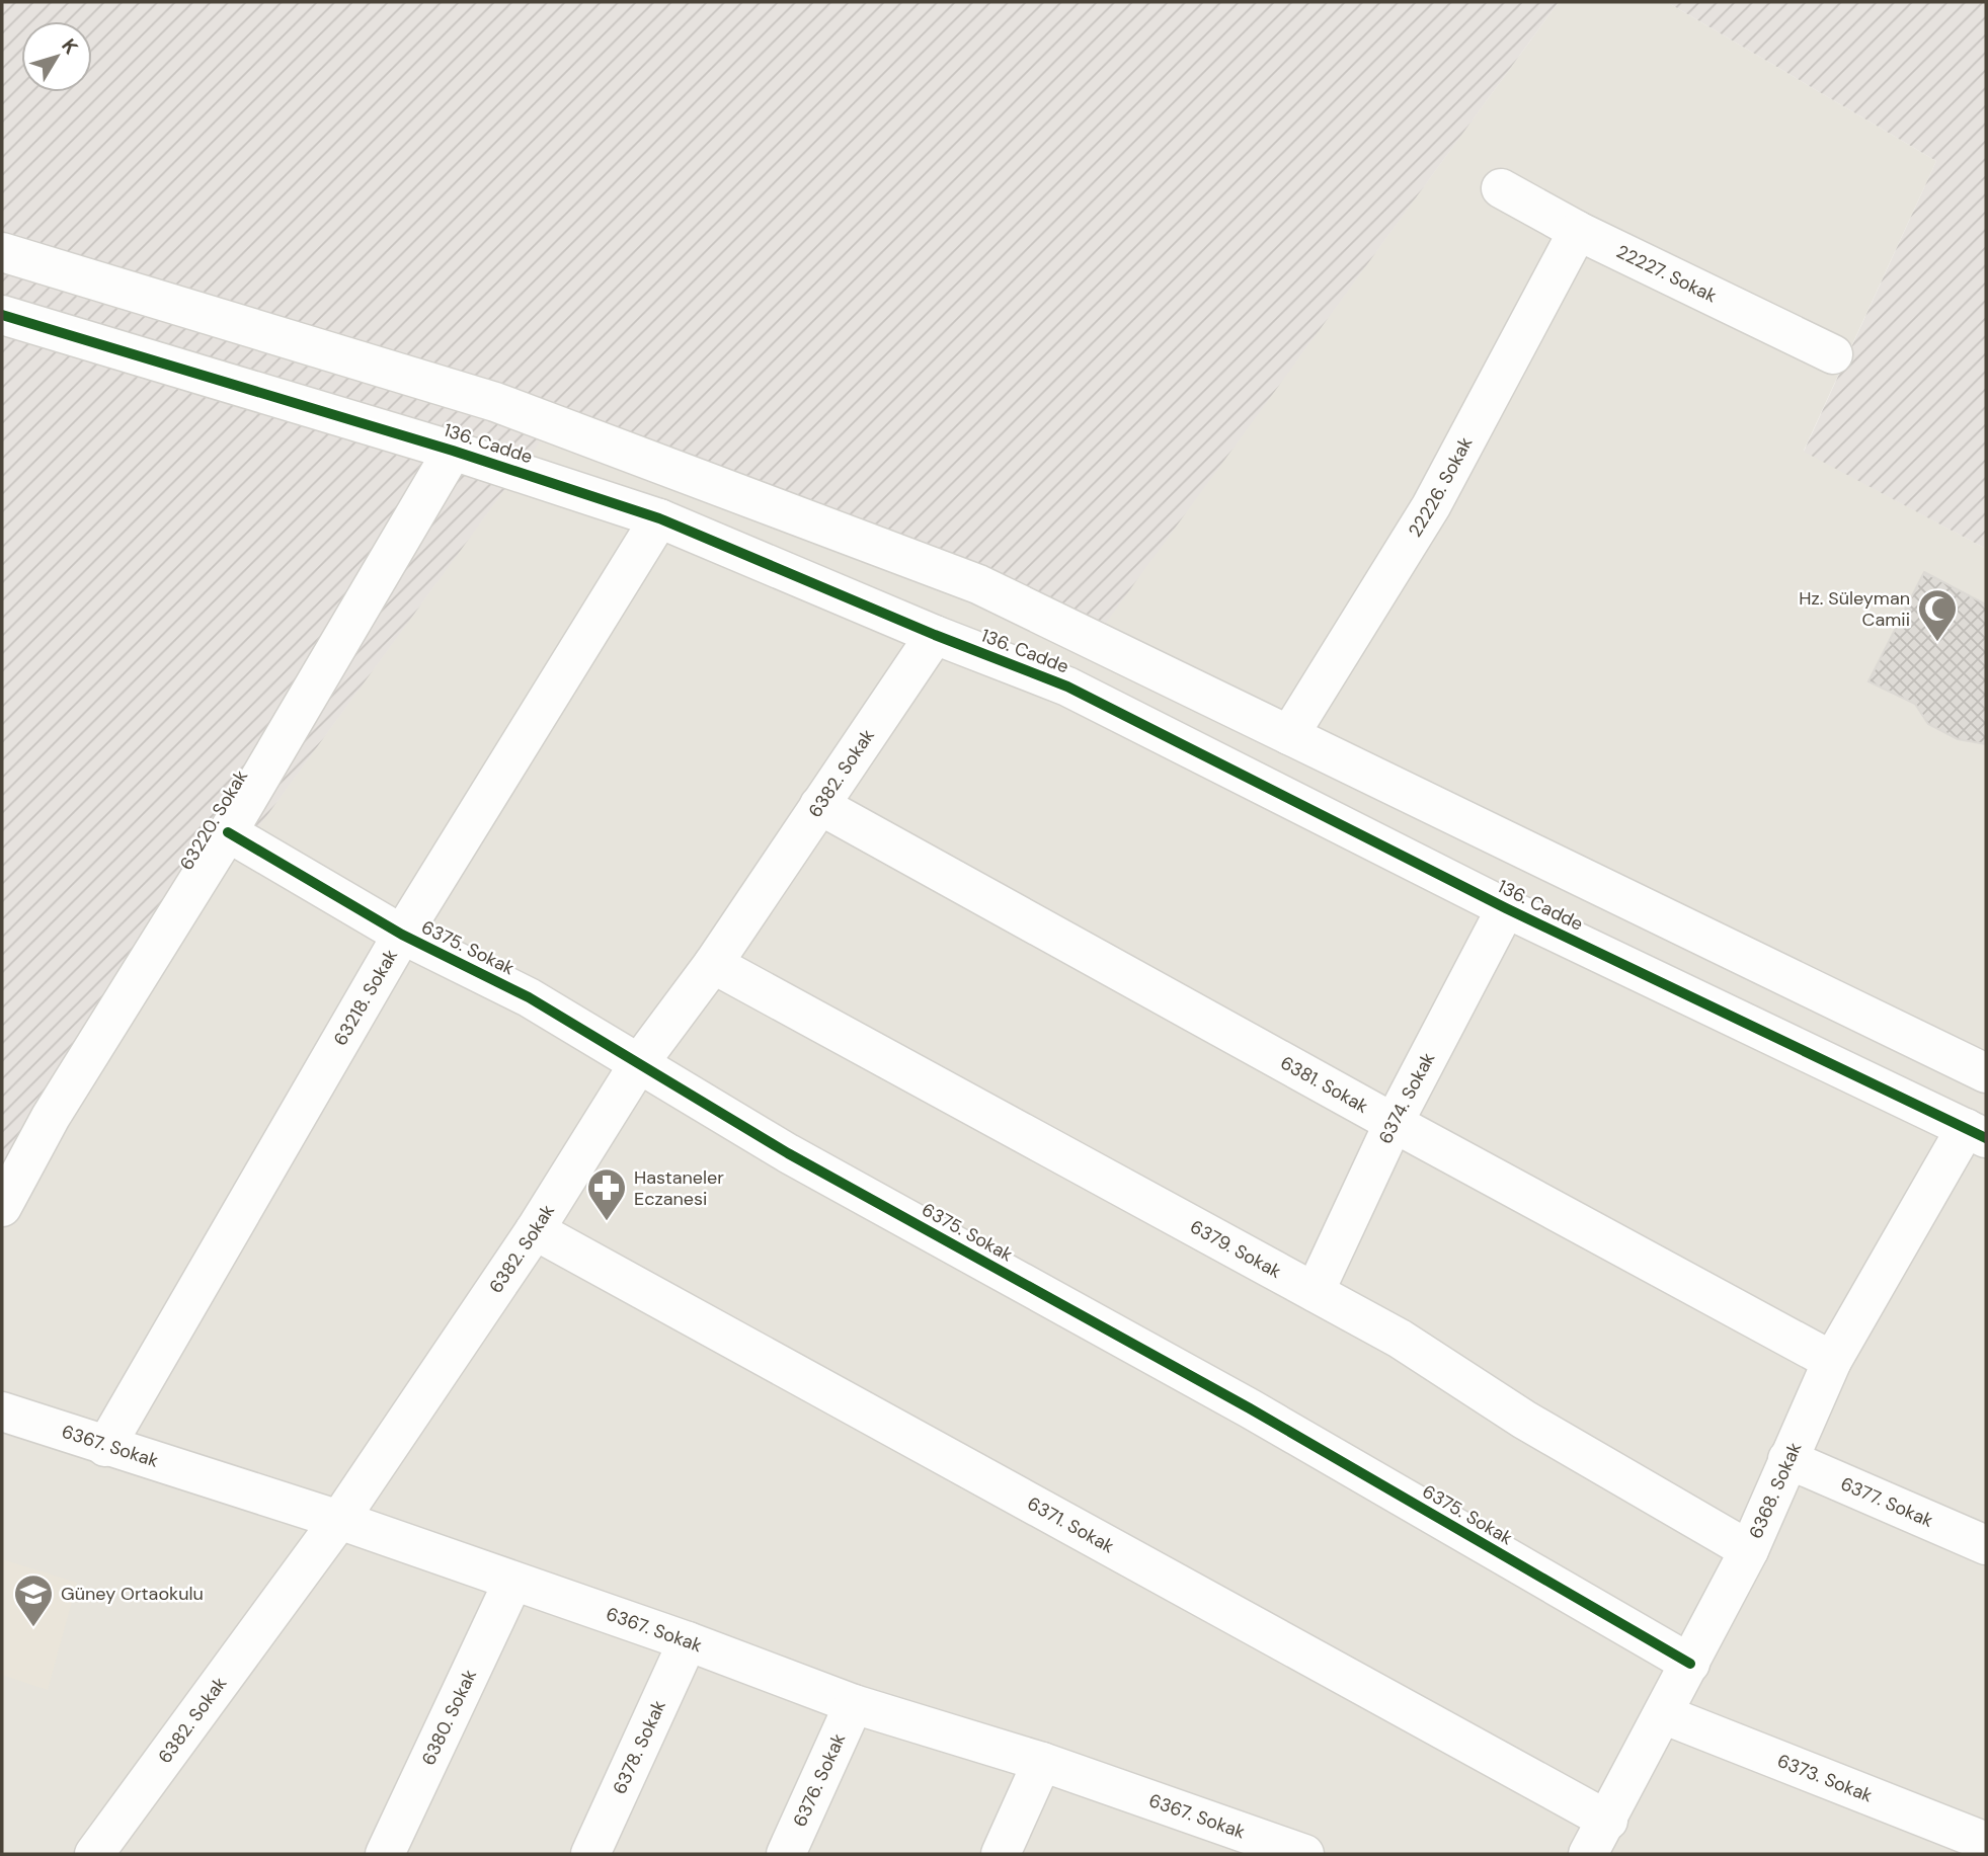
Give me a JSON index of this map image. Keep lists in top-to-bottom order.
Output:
{
  "streets": {
    "street": [
      "22227. Sokak",
      "136. Cadde",
      "22226. Sokak",
      "6382. Sokak",
      "63220. Sokak",
      "6375. Sokak",
      "63218. Sokak",
      "6381. Sokak",
      "6374. Sokak",
      "6379. Sokak",
      "6367. Sokak",
      "6368. Sokak",
      "6377. Sokak",
      "6371. Sokak",
      "6380. Sokak",
      "6378. Sokak",
      "6373. Sokak",
      "6376. Sokak"
    ]
  },
  "crossings": [
    ["22227. Sokak", "22226. Sokak"],
    ["136. Cadde", "22226. Sokak"],
    ["136. Cadde", "6382. Sokak"],
    ["136. Cadde", "63220. Sokak"],
    ["136. Cadde", "63218. Sokak"],
    ["136. Cadde", "6374. Sokak"],
    ["136. Cadde", "6368. Sokak"],
    ["6382. Sokak", "6375. Sokak"],
    ["6382. Sokak", "6381. Sokak"],
    ["6382. Sokak", "6379. Sokak"],
    ["6382. Sokak", "6367. Sokak"],
    ["6382. Sokak", "6371. Sokak"],
    ["63220. Sokak", "6375. Sokak"],
    ["6375. Sokak", "63218. Sokak"],
    ["6375. Sokak", "6368. Sokak"],
    ["63218. Sokak", "6367. Sokak"],
    ["6381. Sokak", "6374. Sokak"],
    ["6381. Sokak", "6368. Sokak"],
    ["6374. Sokak", "6379. Sokak"],
    ["6379. Sokak", "6368. Sokak"],
    ["6367. Sokak", "6380. Sokak"],
    ["6367. Sokak", "6378. Sokak"],
    ["6367. Sokak", "6376. Sokak"],
    ["6368. Sokak", "6377. Sokak"],
    ["6368. Sokak", "6371. Sokak"],
    ["6368. Sokak", "6373. Sokak"]
  ],
  "places": {
    "mosque": ["Hz. Süleyman Camii"],
    "pharmacy": ["Hastaneler Eczanesi"],
    "school or university": ["Güney Ortaokulu"]
  },
  "north": "top right"
}
